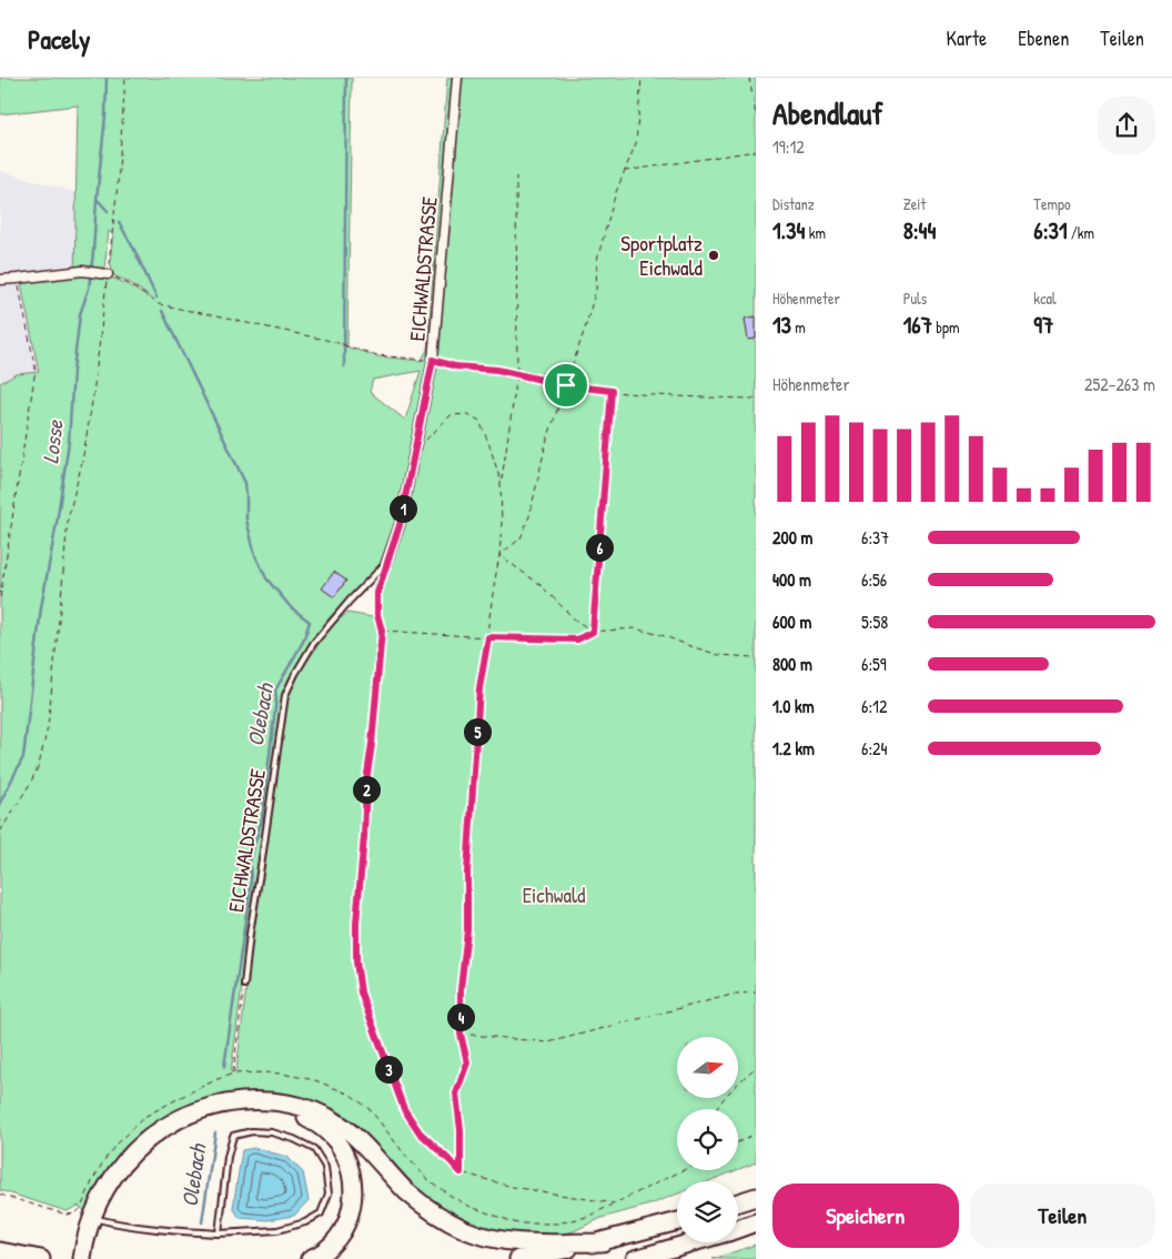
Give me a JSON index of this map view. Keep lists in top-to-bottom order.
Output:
{
  "streets": {
    "street": ["EICHWALDSTRASSE"]
  },
  "water": ["Losse", "Olebach"],
  "parks": ["Eichwald"],
  "places": ["Sportplatz Eichwald"],
  "north": "right",
  "page": {
    "header": "Pacely",
    "nav": ["Karte", "Ebenen", "Teilen"],
    "heading": ["Abendlauf", "19:12"],
    "stats": [
      ["Distanz", "1.34 km"],
      ["Zeit", "8:44"],
      ["Tempo", "6:31 /km"],
      ["Höhenmeter", "13 m"],
      ["Puls", "167 bpm"],
      ["kcal", "97"]
    ],
    "chart": ["Höhenmeter", "252–263 m"],
    "pins": [
      "1",
      "6",
      "5",
      "2",
      "4",
      "3"
    ],
    "list": [
      {
        "name": "200 m",
        "note": "6:37"
      },
      {
        "name": "400 m",
        "note": "6:56"
      },
      {
        "name": "600 m",
        "note": "5:58"
      },
      {
        "name": "800 m",
        "note": "6:59"
      },
      {
        "name": "1.0 km",
        "note": "6:12"
      },
      {
        "name": "1.2 km",
        "note": "6:24"
      }
    ],
    "buttons": ["Speichern", "Teilen"]
  }
}
